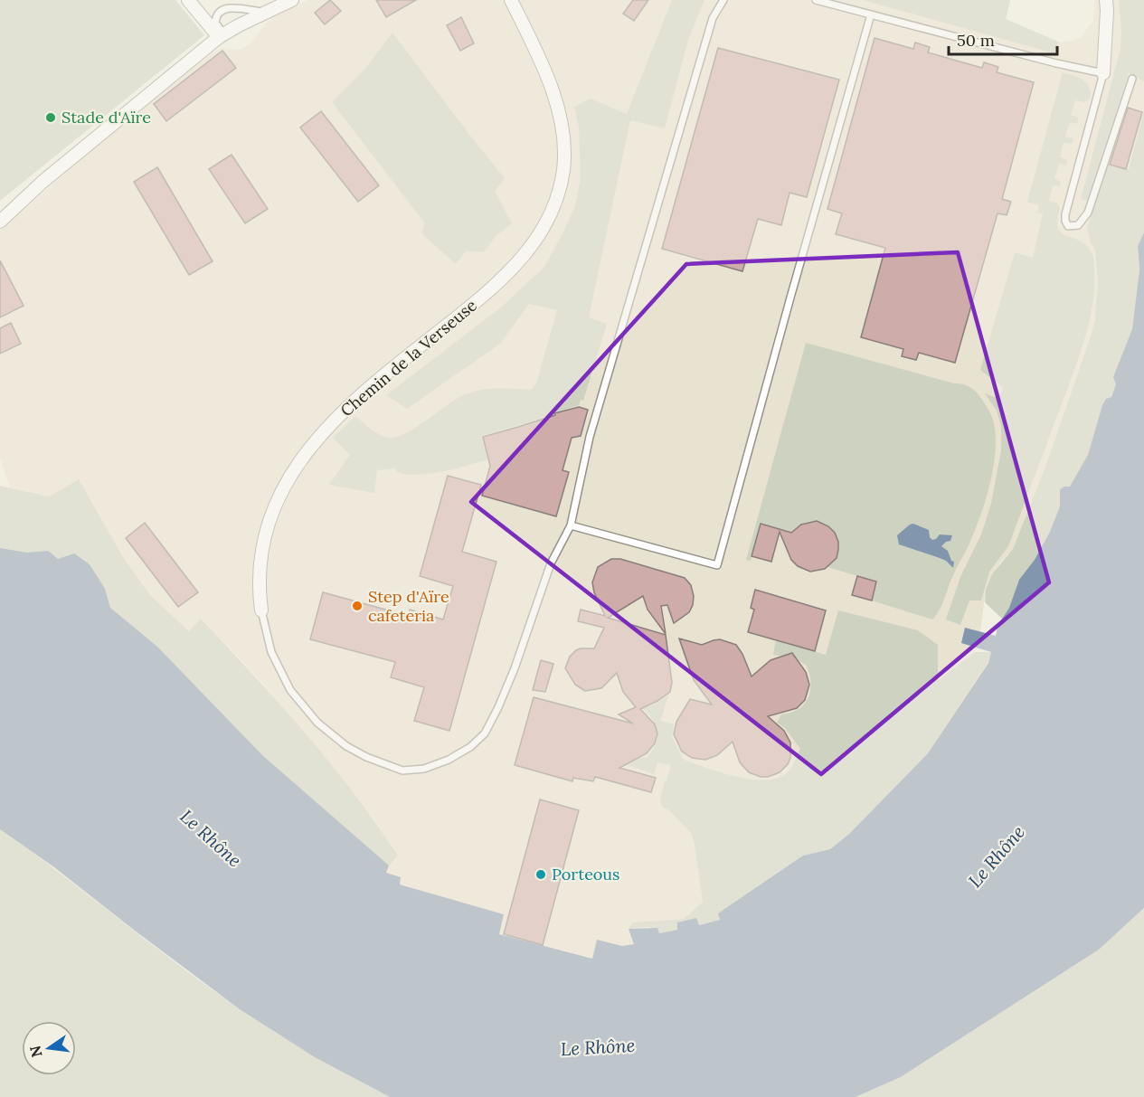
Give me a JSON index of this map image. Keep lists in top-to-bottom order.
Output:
{
  "streets": {
    "street": ["Chemin de la Verseuse"]
  },
  "water": ["Le Rhône"],
  "places": ["Stade d'Aïre", "Step d'Aïre cafeteria", "Porteous"],
  "scale_bar": "50 m",
  "north": "left"
}
